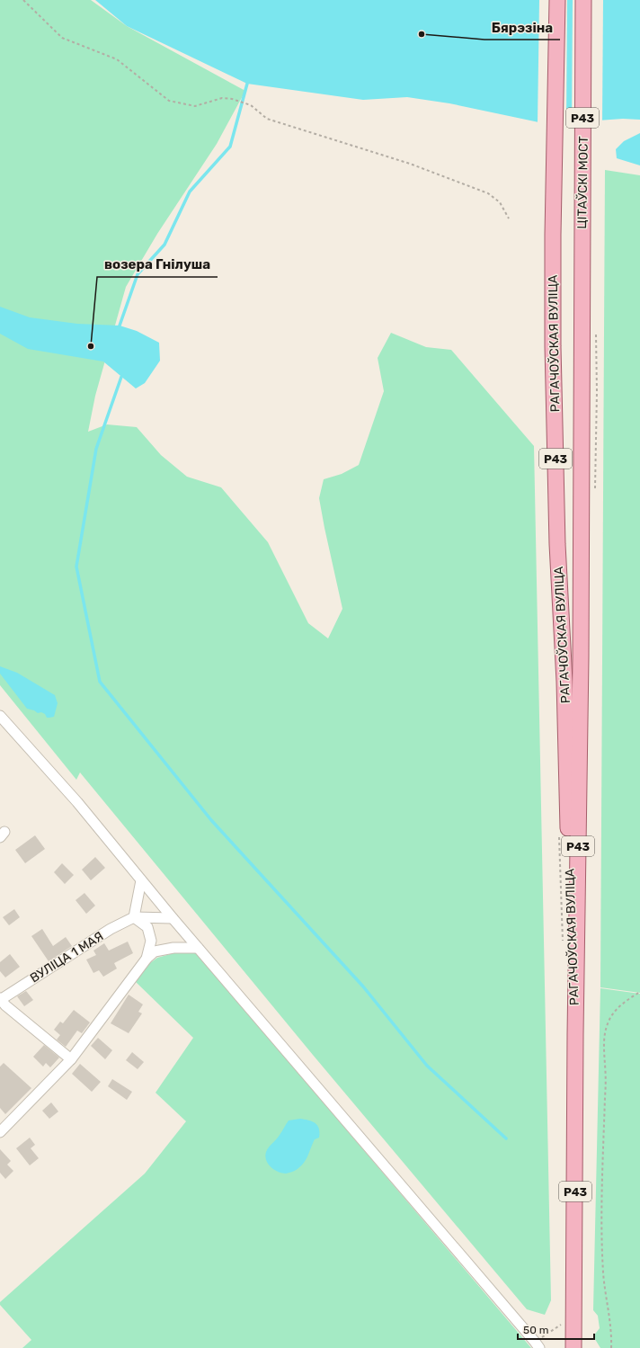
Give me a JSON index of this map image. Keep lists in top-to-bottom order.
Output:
{
  "streets": {
    "main road": ["Р43", "ЦІТАЎСКІ МОСТ", "РАГАЧОЎСКАЯ ВУЛІЦА"],
    "street": ["ВУЛІЦА 1 МАЯ"]
  },
  "crossings": [
    ["ЦІТАЎСКІ МОСТ", "РАГАЧОЎСКАЯ ВУЛІЦА"]
  ],
  "places": ["Бярэзіна", "возера Гнілуша"],
  "scale_bar": "50 m"
}
